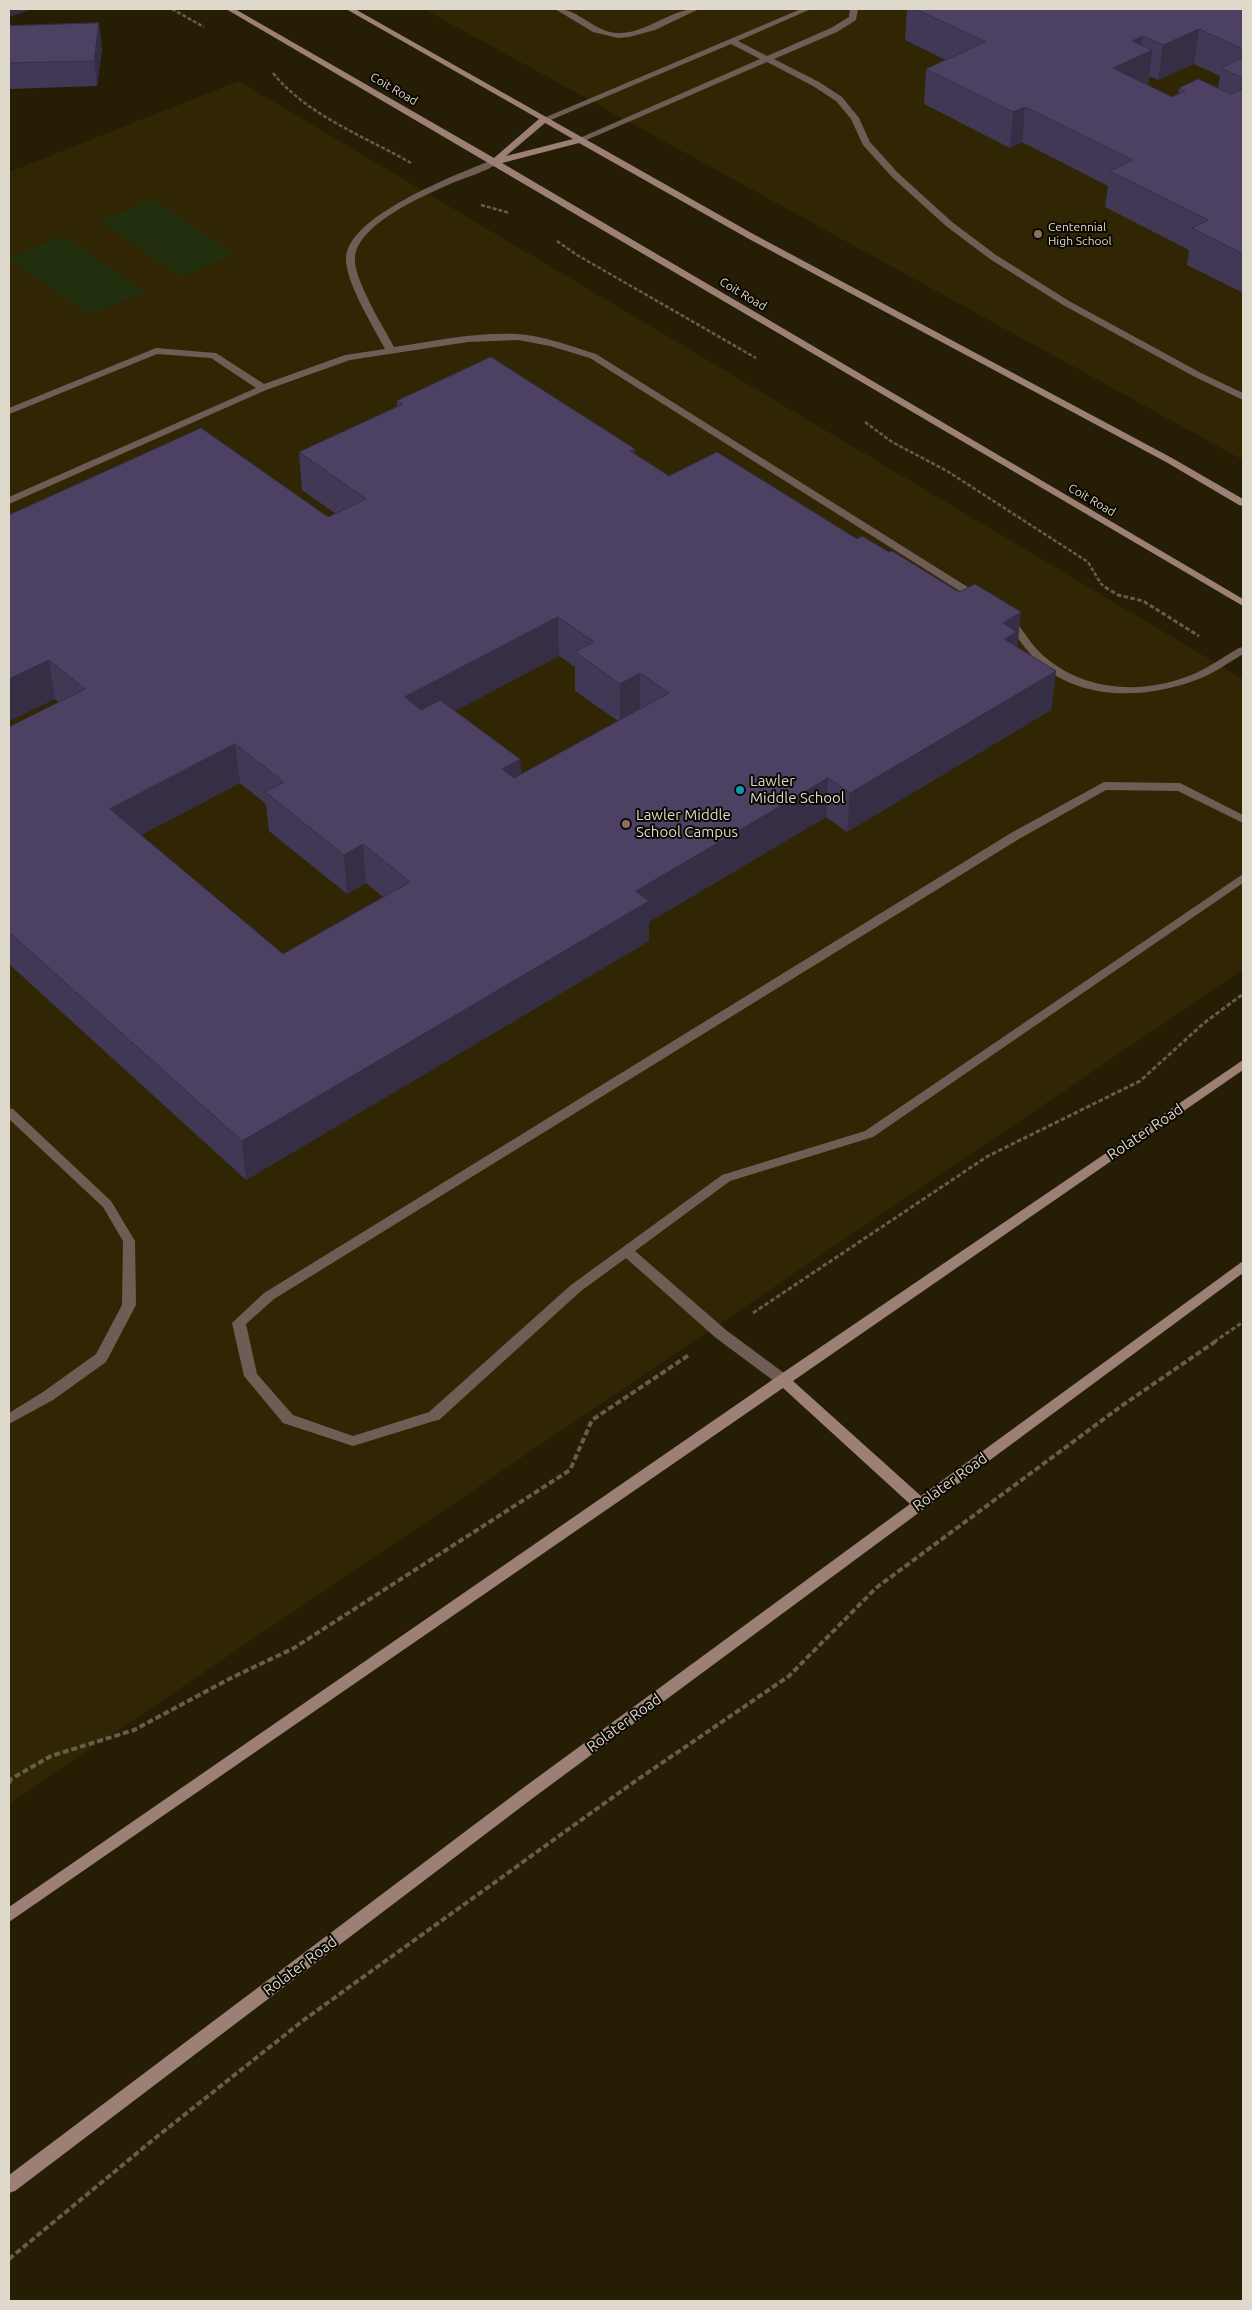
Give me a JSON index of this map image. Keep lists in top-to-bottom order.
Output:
{
  "streets": {
    "main road": ["Coit Road", "Rolater Road"]
  },
  "places": ["Centennial High School", "Lawler Middle School", "Lawler Middle School Campus"]
}
